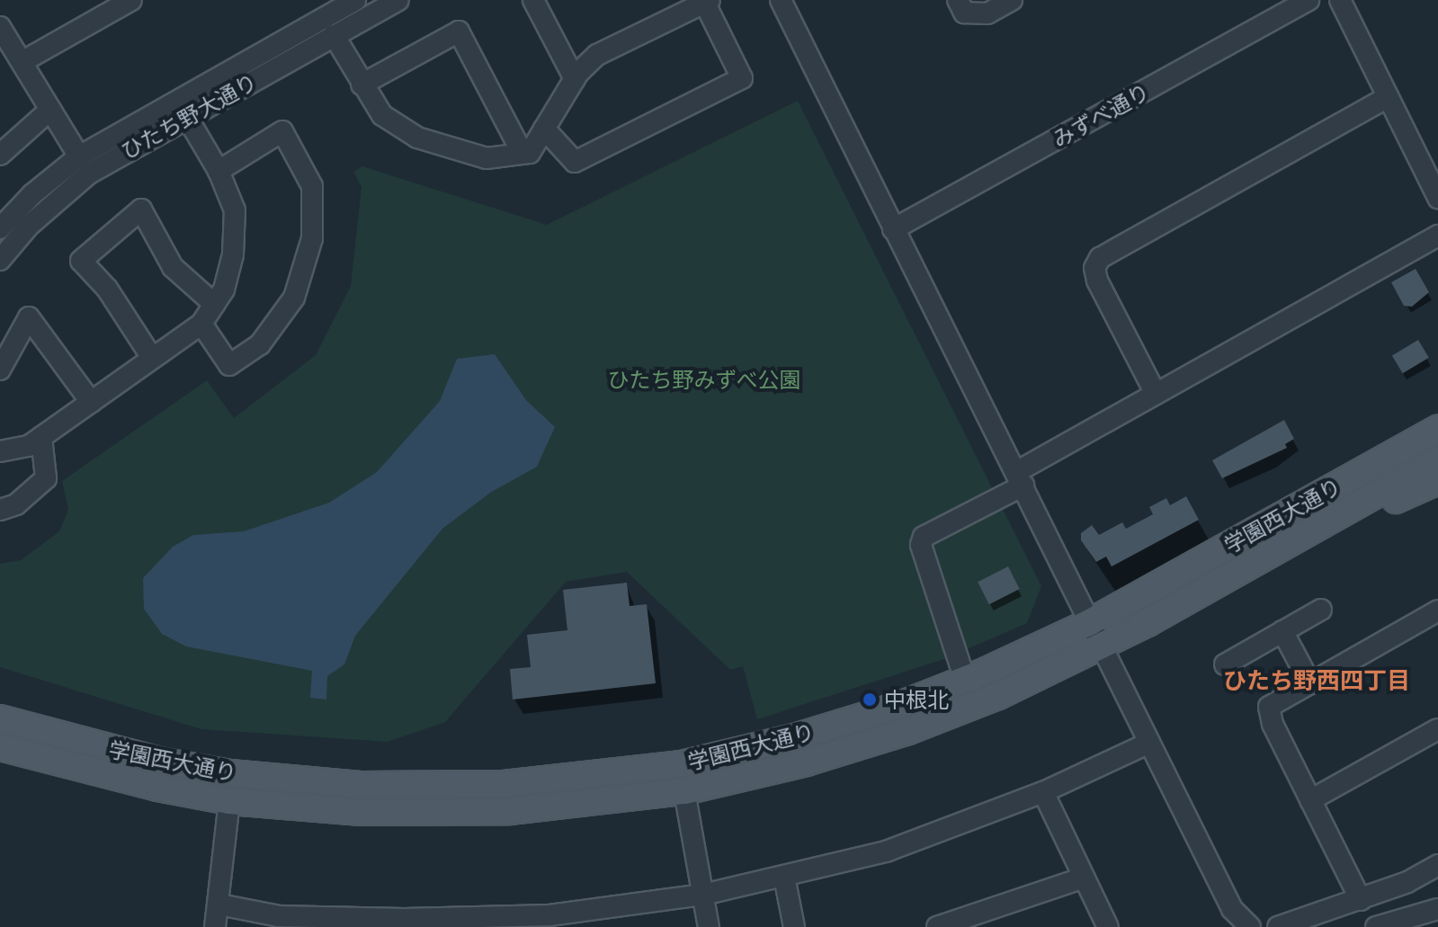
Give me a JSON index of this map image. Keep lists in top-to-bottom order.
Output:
{
  "streets": {
    "main road": ["学園西大通り"],
    "street": ["みずべ通り", "ひたち野大通り"]
  },
  "districts": ["ひたち野西四丁目"],
  "parks": ["ひたち野みずべ公園"],
  "places": ["中根北"]
}
